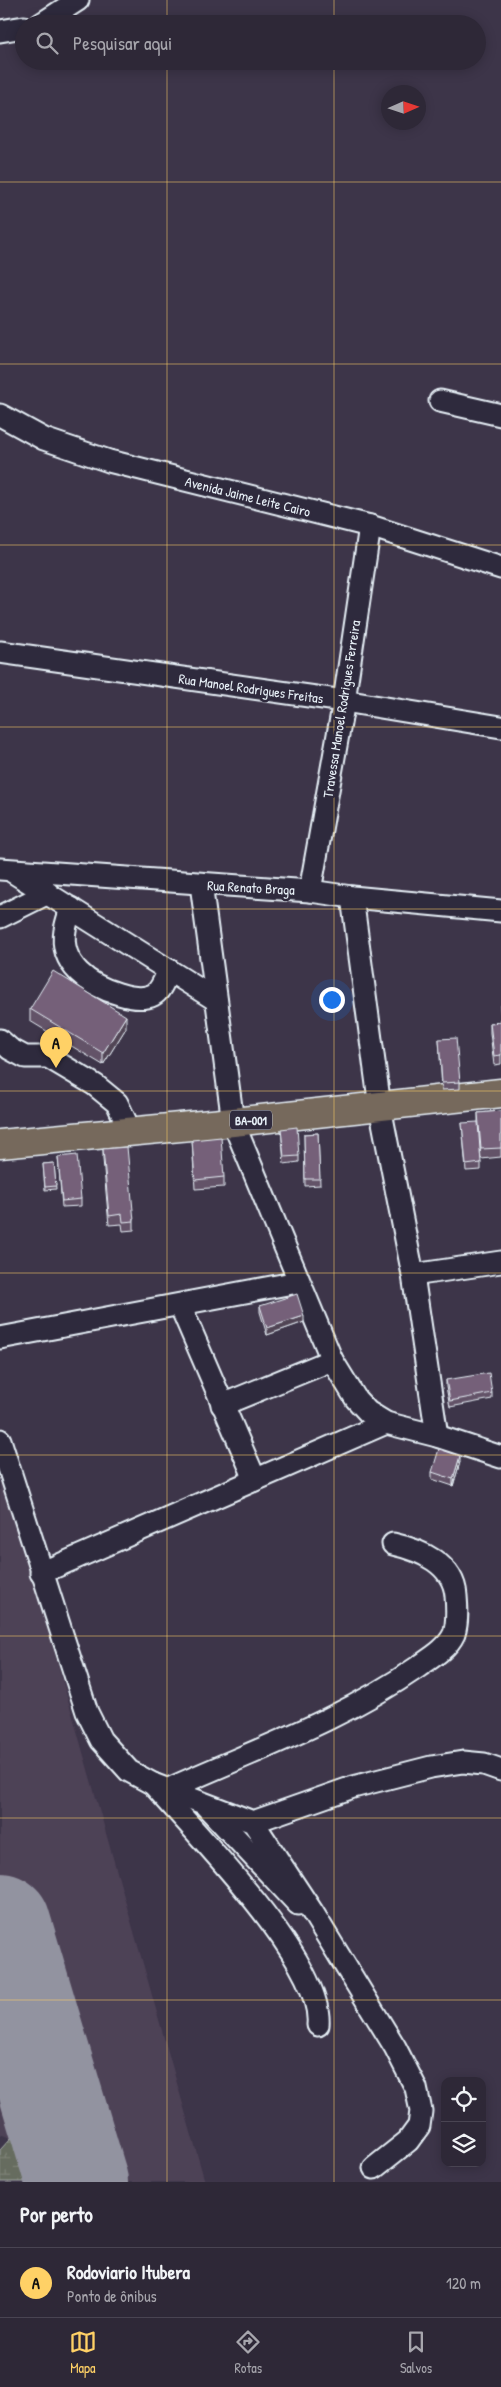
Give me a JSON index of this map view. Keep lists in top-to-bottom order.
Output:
{
  "streets": {
    "main road": ["BA-001"],
    "street": [
      "Avenida Jaime Leite Cairo",
      "Rua Manoel Rodrigues Freitas",
      "Travessa Manoel Rodrigues Ferreira",
      "Rua Renato Braga"
    ]
  },
  "crossings": [
    ["Avenida Jaime Leite Cairo", "Travessa Manoel Rodrigues Ferreira"],
    ["Rua Manoel Rodrigues Freitas", "Travessa Manoel Rodrigues Ferreira"],
    ["Travessa Manoel Rodrigues Ferreira", "Rua Renato Braga"]
  ],
  "north": "right",
  "page": {
    "search": "Pesquisar aqui",
    "pins": "A",
    "heading": "Por perto",
    "list": [
      {
        "mark": "A",
        "name": "Rodoviario Itubera",
        "note": "Ponto de ônibus",
        "value": "120 m"
      }
    ],
    "nav": ["Mapa", "Rotas", "Salvos"]
  }
}
